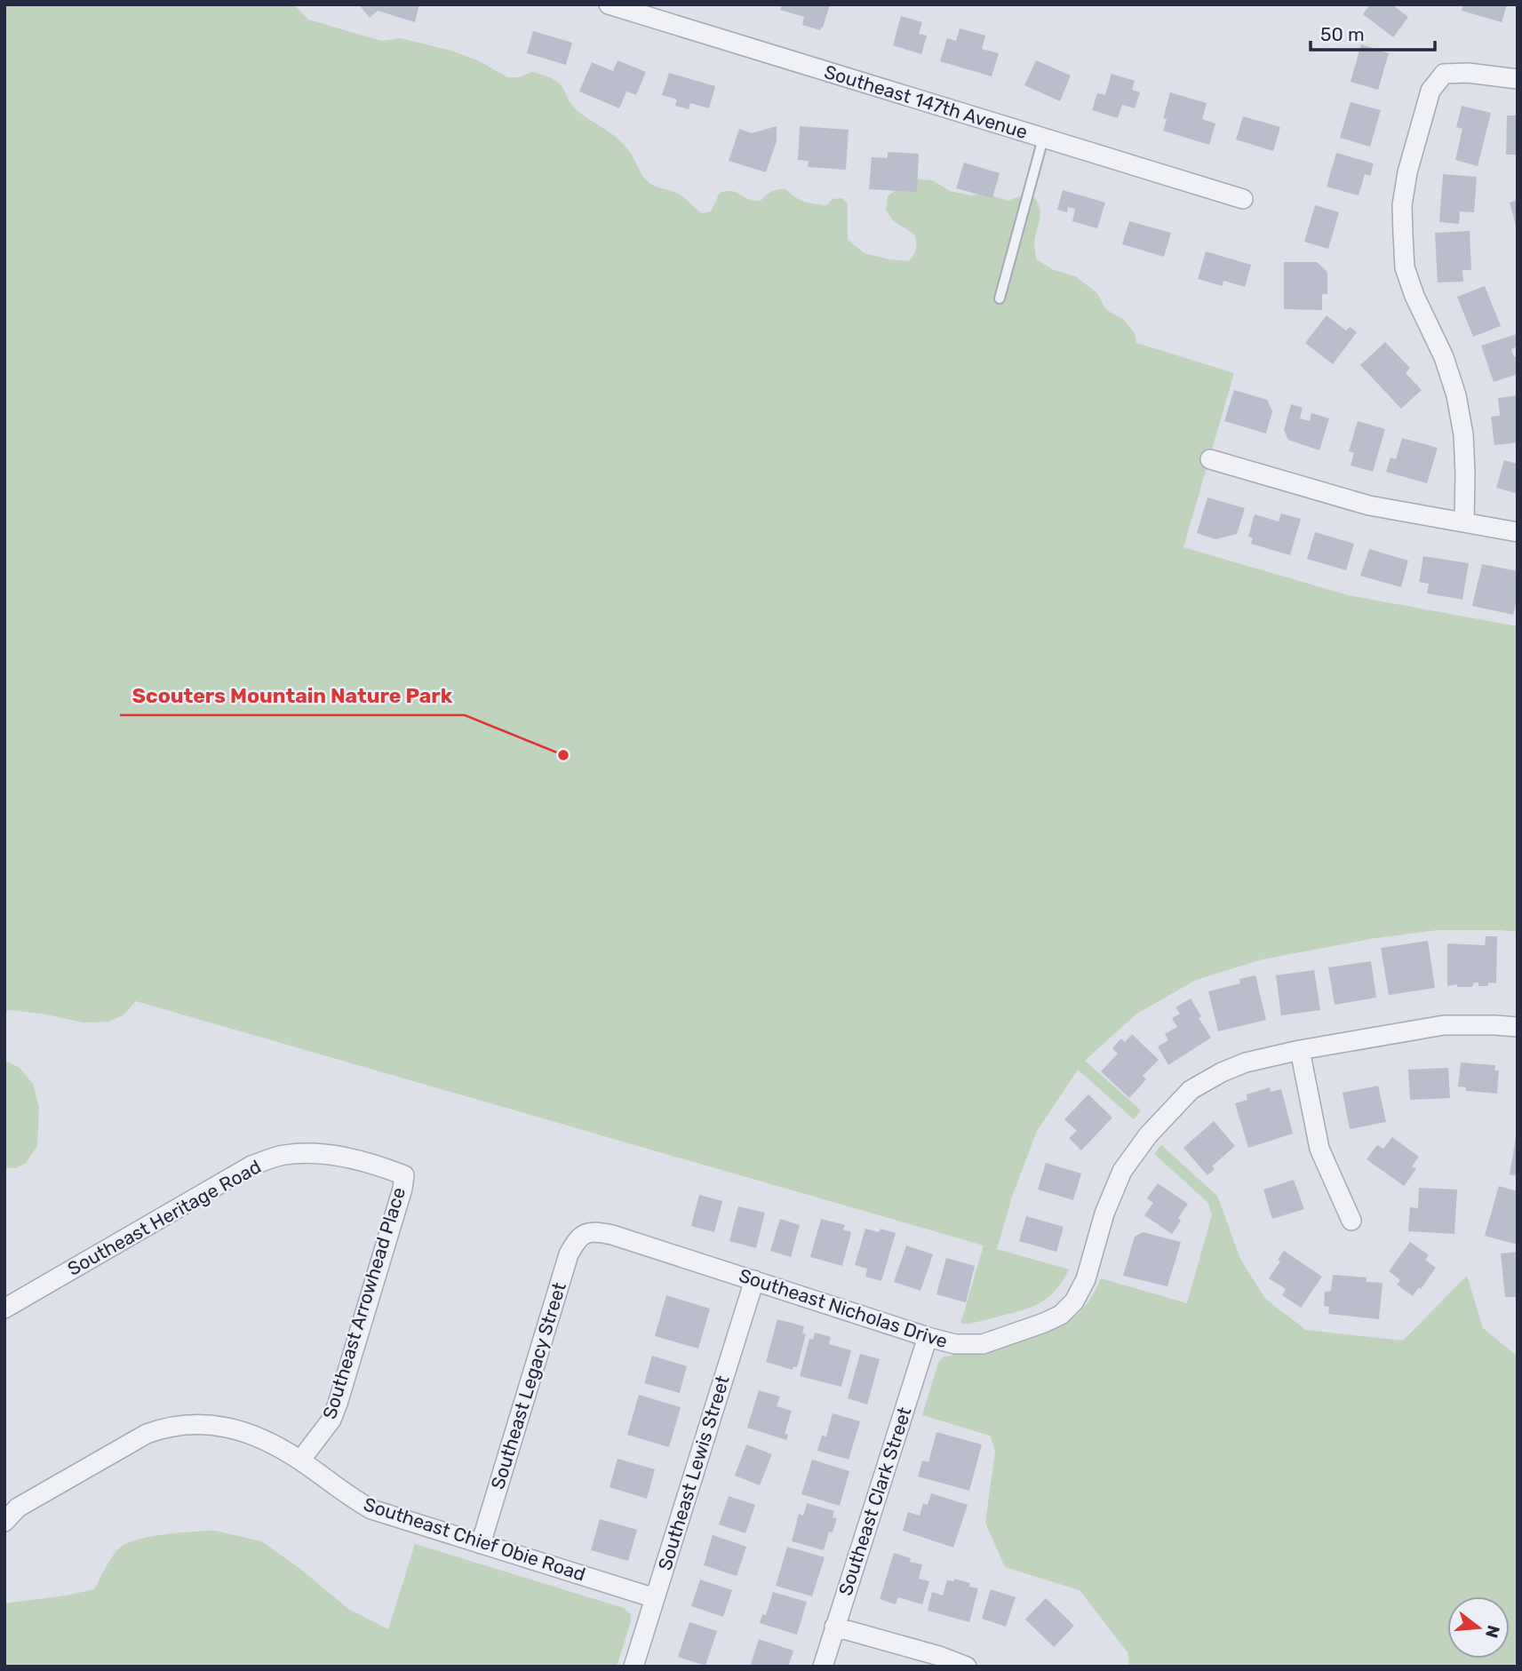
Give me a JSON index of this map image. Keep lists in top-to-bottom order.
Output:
{
  "streets": {
    "street": [
      "Southeast 147th Avenue",
      "Southeast Heritage Road",
      "Southeast Arrowhead Place",
      "Southeast Nicholas Drive",
      "Southeast Legacy Street",
      "Southeast Lewis Street",
      "Southeast Clark Street",
      "Southeast Chief Obie Road"
    ]
  },
  "crossings": [
    ["Southeast Heritage Road", "Southeast Arrowhead Place"],
    ["Southeast Arrowhead Place", "Southeast Chief Obie Road"],
    ["Southeast Nicholas Drive", "Southeast Legacy Street"],
    ["Southeast Nicholas Drive", "Southeast Lewis Street"],
    ["Southeast Nicholas Drive", "Southeast Clark Street"],
    ["Southeast Legacy Street", "Southeast Chief Obie Road"],
    ["Southeast Lewis Street", "Southeast Chief Obie Road"]
  ],
  "places": ["Scouters Mountain Nature Park"],
  "scale_bar": "50 m",
  "north": "right"
}
